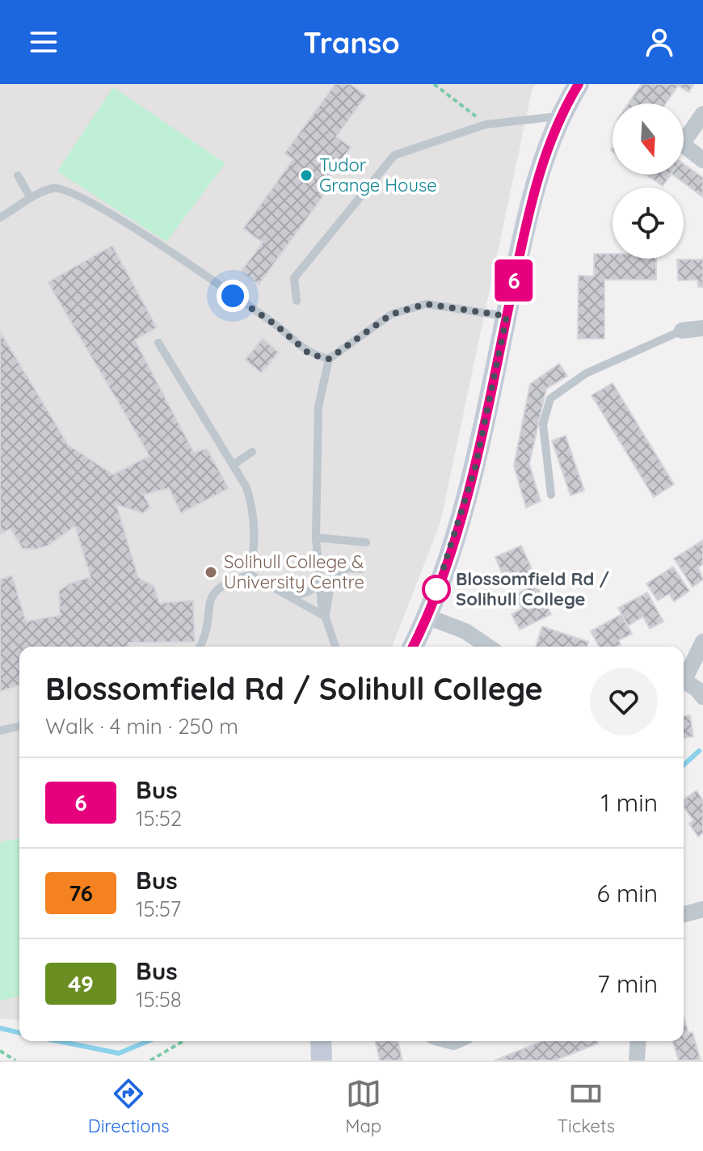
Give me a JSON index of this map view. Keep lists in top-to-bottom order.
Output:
{
  "places": ["Tudor Grange House", "Solihull College & University Centre", "Blossomfield Rd / Solihull College"],
  "lines": ["bus line 6"],
  "north": "bottom",
  "page": {
    "header": "Transo",
    "on_map": "6",
    "heading": ["Blossomfield Rd / Solihull College", "Walk · 4 min · 250 m"],
    "list": [
      {
        "mark": "6",
        "name": "Bus",
        "note": "15:52",
        "value": "1 min"
      },
      {
        "mark": "76",
        "name": "Bus",
        "note": "15:57",
        "value": "6 min"
      },
      {
        "mark": "49",
        "name": "Bus",
        "note": "15:58",
        "value": "7 min"
      }
    ],
    "tabs": ["Directions", "Map", "Tickets"]
  }
}
